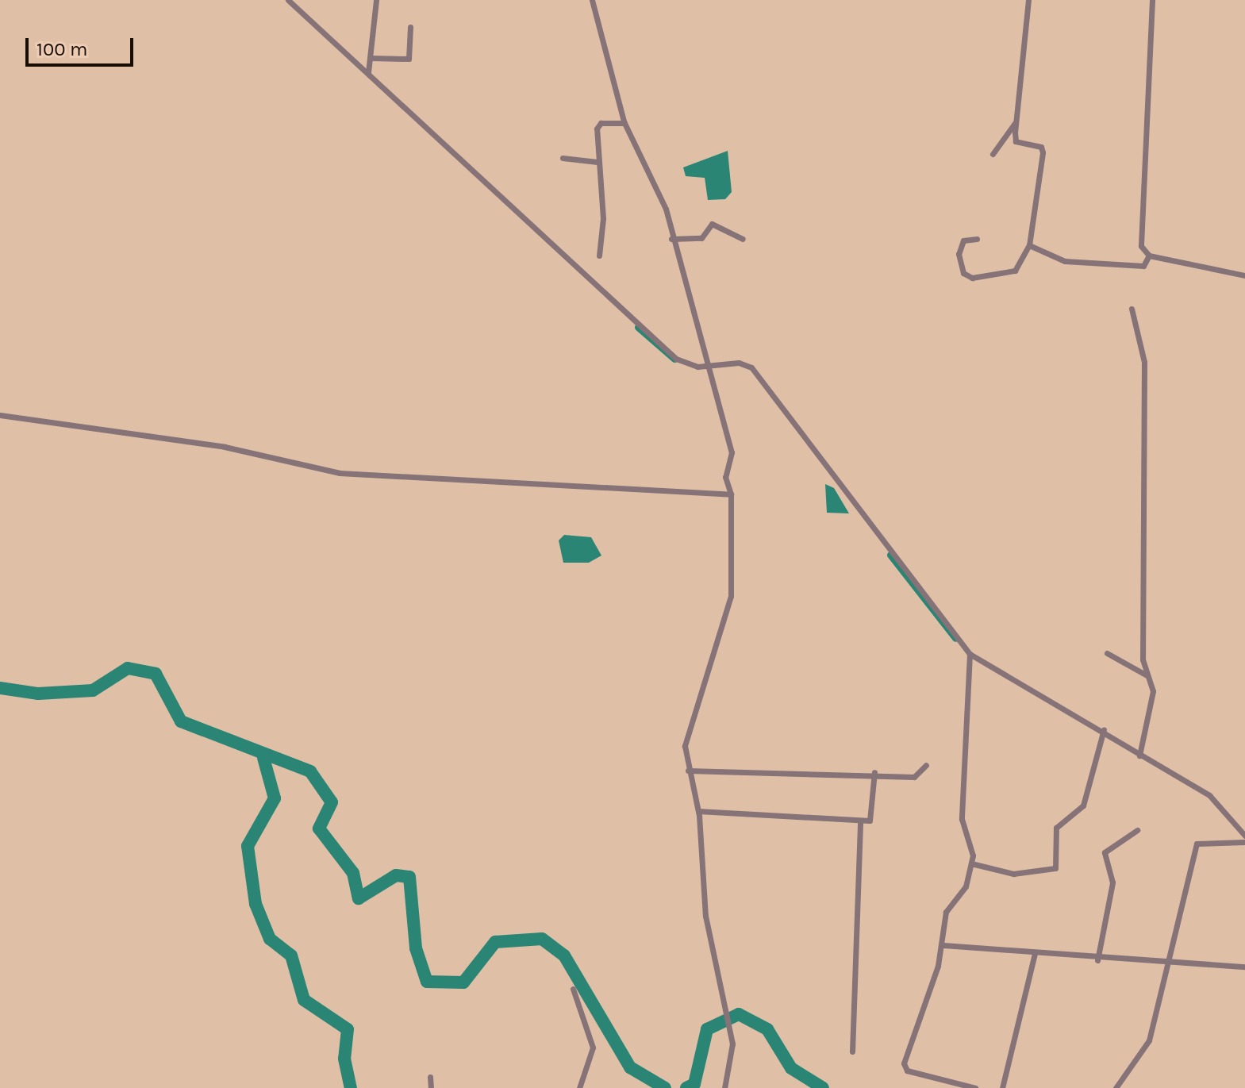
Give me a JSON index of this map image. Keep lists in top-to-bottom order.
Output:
{
  "scale_bar": "100 m"
}
